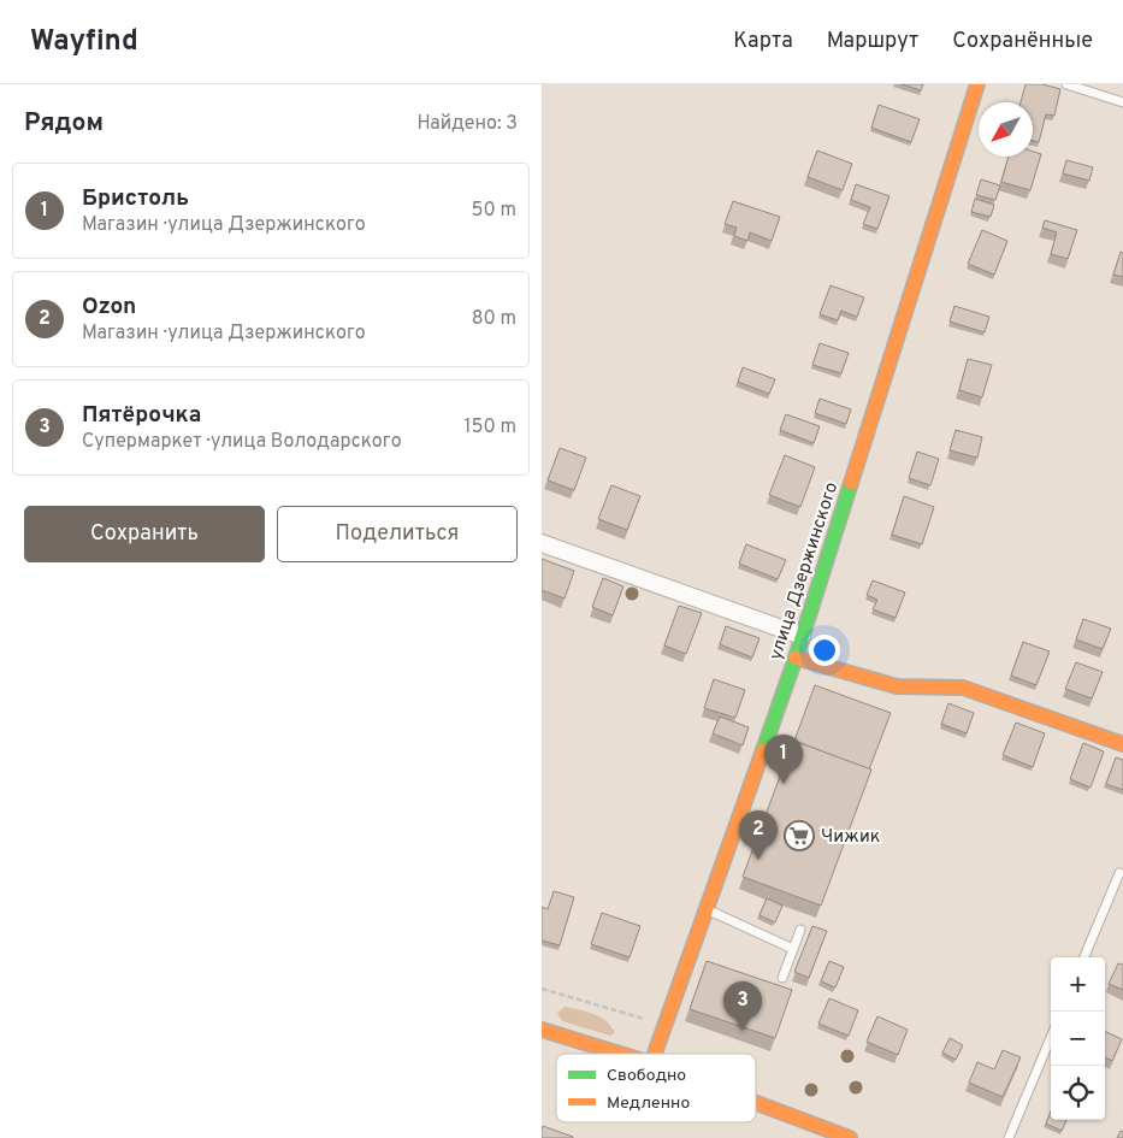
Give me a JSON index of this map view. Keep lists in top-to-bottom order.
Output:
{
  "streets": {
    "street": ["улица Дзержинского"]
  },
  "places": {
    "supermarket": ["Чижик"]
  },
  "legend": ["Свободно", "Медленно"],
  "north": "bottom left",
  "page": {
    "header": "Wayfind",
    "nav": ["Карта", "Маршрут", "Сохранённые"],
    "heading": ["Рядом", "Найдено: 3"],
    "list": [
      {
        "mark": "1",
        "name": "Бристоль",
        "note": "Магазин · улица Дзержинского",
        "value": "50 m"
      },
      {
        "mark": "2",
        "name": "Ozon",
        "note": "Магазин · улица Дзержинского",
        "value": "80 m"
      },
      {
        "mark": "3",
        "name": "Пятёрочка",
        "note": "Супермаркет · улица Володарского",
        "value": "150 m"
      }
    ],
    "buttons": ["Сохранить", "Поделиться"],
    "pins": ["1", "2", "3"],
    "map_buttons": ["+", "−"]
  }
}
